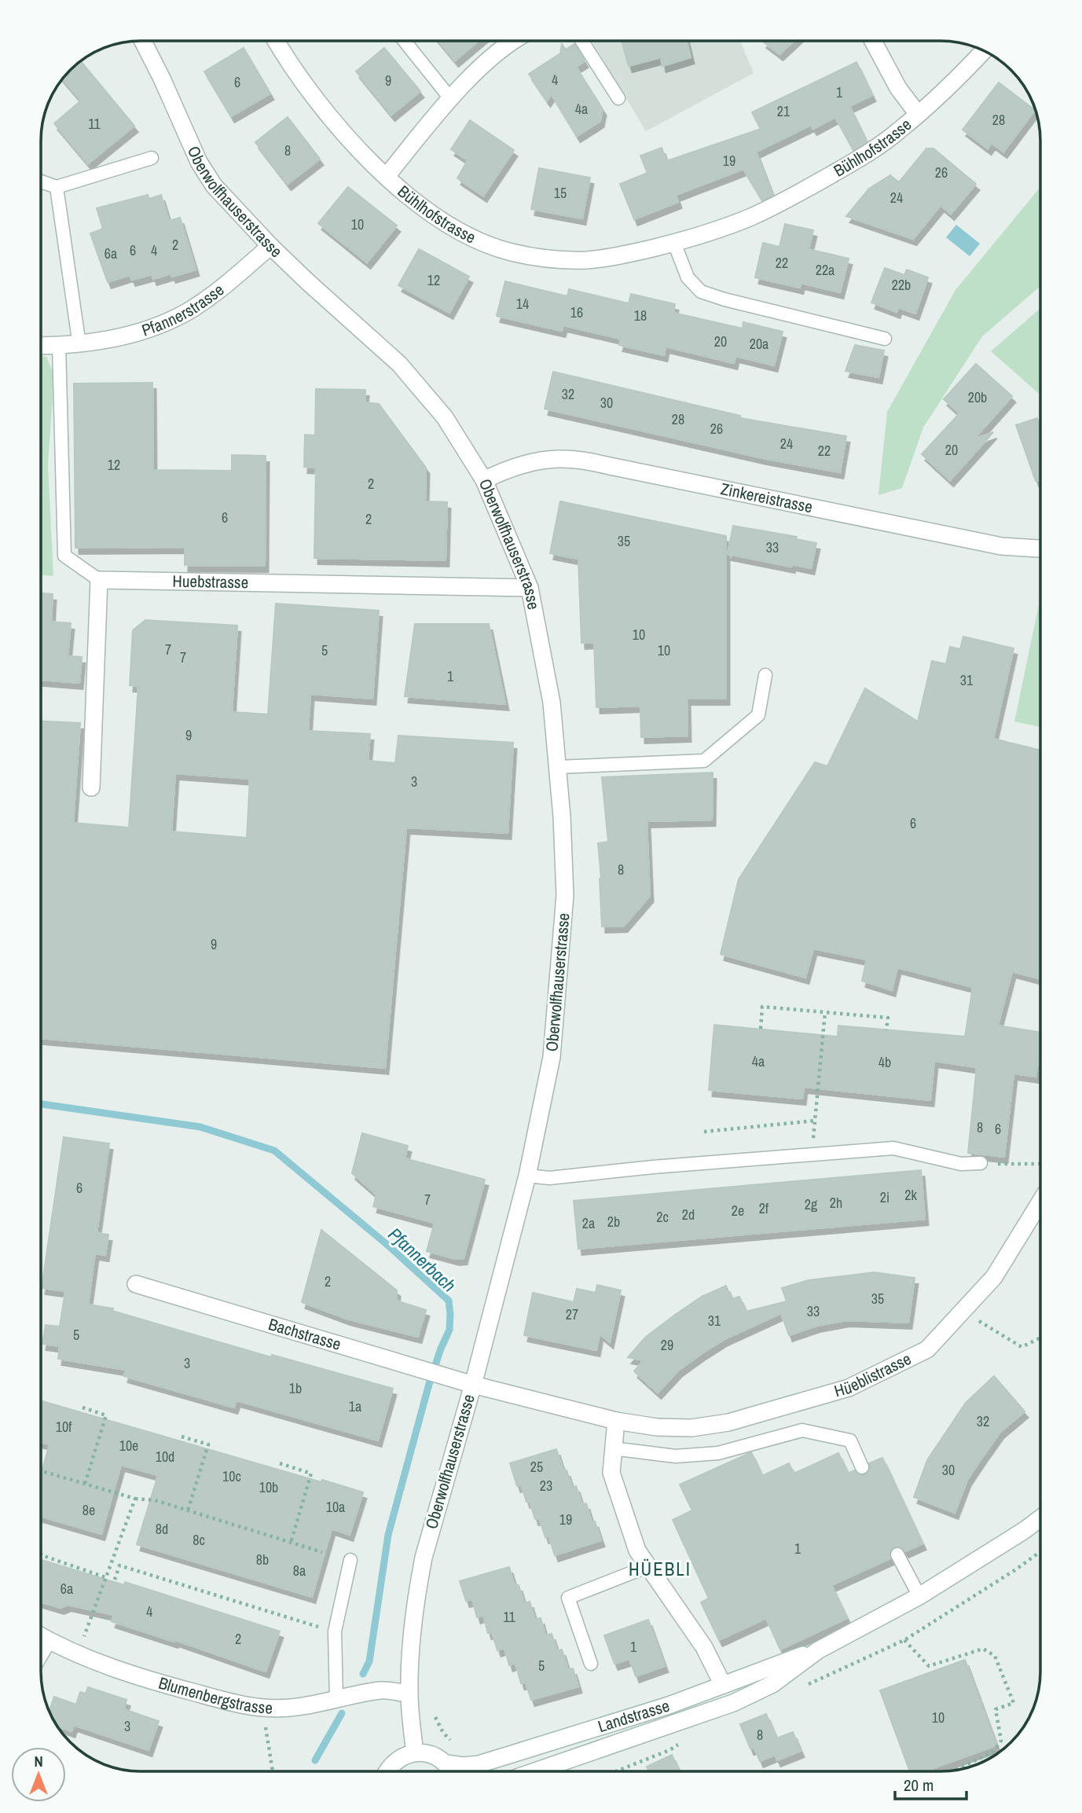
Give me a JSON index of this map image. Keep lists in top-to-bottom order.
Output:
{
  "streets": {
    "street": [
      "Bühlhofstrasse",
      "Oberwolfhauserstrasse",
      "Pfannerstrasse",
      "Zinkereistrasse",
      "Huebstrasse",
      "Bachstrasse",
      "Hüeblistrasse",
      "Blumenbergstrasse",
      "Landstrasse"
    ]
  },
  "crossings": [
    ["Oberwolfhauserstrasse", "Pfannerstrasse"],
    ["Oberwolfhauserstrasse", "Zinkereistrasse"],
    ["Oberwolfhauserstrasse", "Huebstrasse"],
    ["Oberwolfhauserstrasse", "Bachstrasse"],
    ["Oberwolfhauserstrasse", "Hüeblistrasse"],
    ["Oberwolfhauserstrasse", "Blumenbergstrasse"],
    ["Bachstrasse", "Hüeblistrasse"]
  ],
  "districts": ["HÜEBLI"],
  "water": ["Pfannerbach"],
  "house_numbers": [
    "4",
    "9",
    "6",
    "1",
    "4a",
    "21",
    "28",
    "11",
    "8",
    "19",
    "26",
    "15",
    "24",
    "10",
    "2",
    "6",
    "4",
    "6a",
    "22",
    "22a",
    "12",
    "22b",
    "14",
    "16",
    "18",
    "20",
    "20a",
    "32",
    "20b",
    "30",
    "28",
    "26",
    "24",
    "20",
    "22",
    "12",
    "2",
    "6",
    "2",
    "35",
    "33",
    "10",
    "7",
    "5",
    "10",
    "7",
    "1",
    "31",
    "9",
    "3",
    "6",
    "8",
    "9",
    "4a",
    "4b",
    "8",
    "6",
    "6",
    "2k",
    "2i",
    "7",
    "2h",
    "2g",
    "2f",
    "2e",
    "2d",
    "2c",
    "2b",
    "2a",
    "2",
    "35",
    "33",
    "27",
    "31",
    "5",
    "29",
    "3",
    "1b",
    "1a",
    "32",
    "10f",
    "10e",
    "10d",
    "25",
    "30",
    "10c",
    "23",
    "10b",
    "10a",
    "8e",
    "19",
    "8d",
    "8c",
    "1",
    "8b",
    "8a",
    "6a",
    "4",
    "11",
    "2",
    "1",
    "5",
    "10",
    "3",
    "8"
  ],
  "scale_bar": "20 m",
  "north": "top"
}
